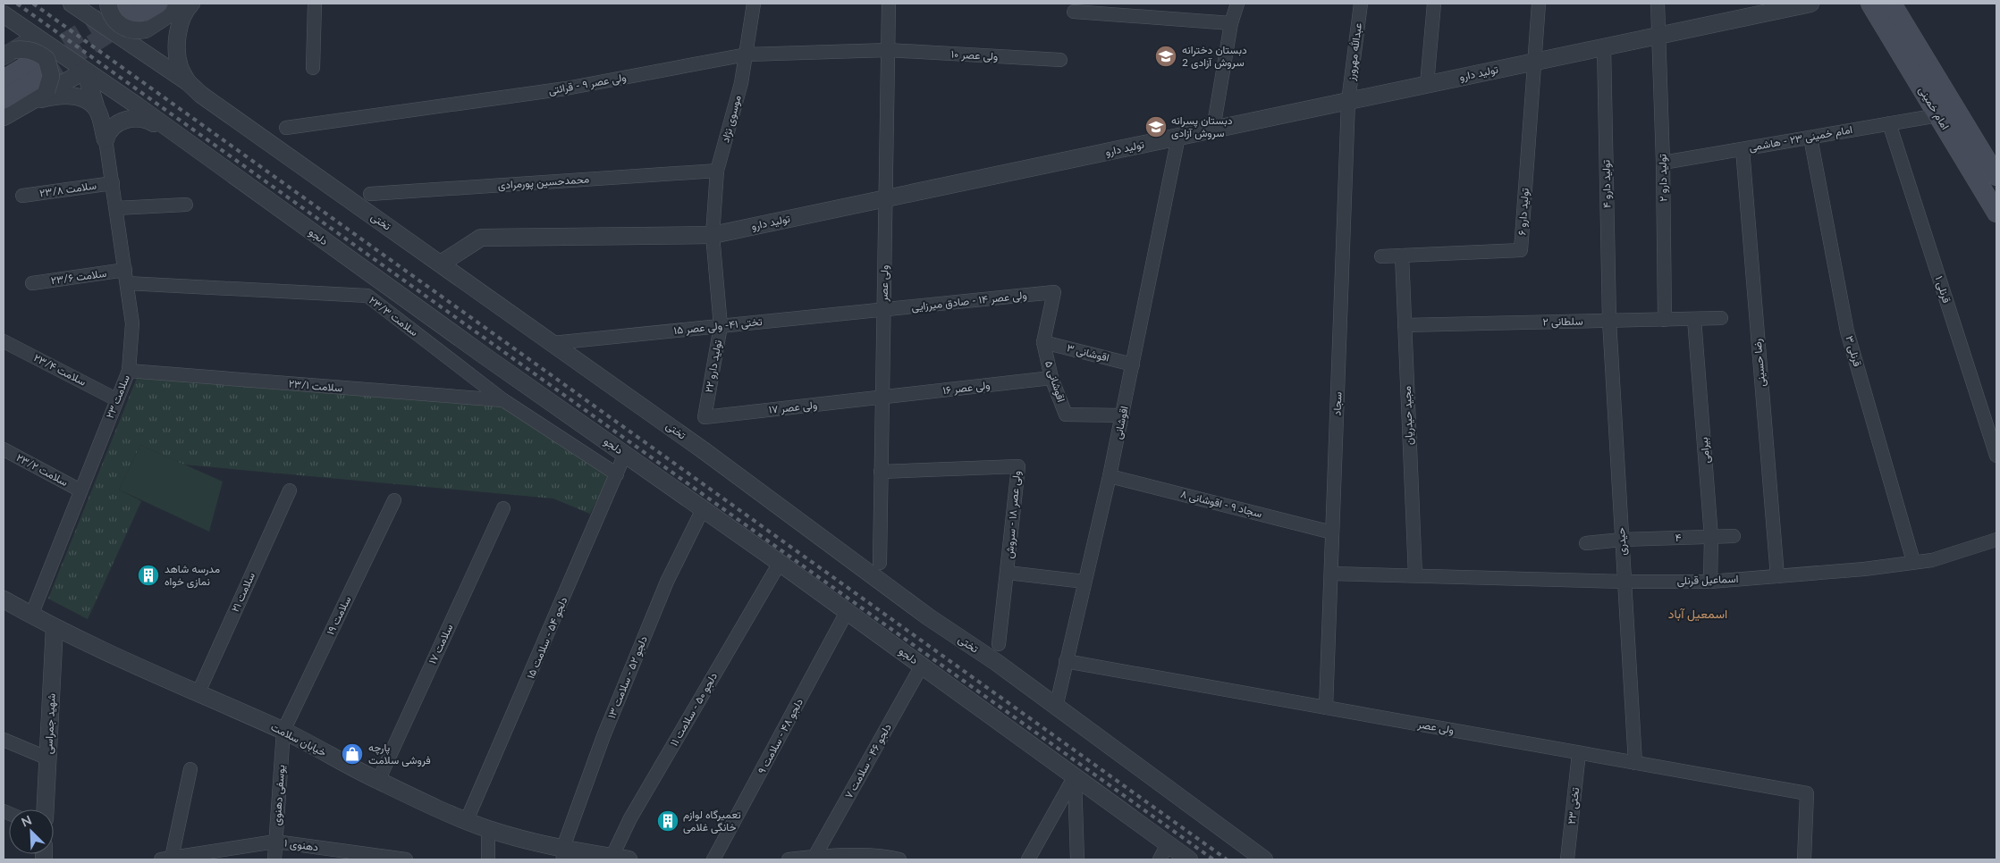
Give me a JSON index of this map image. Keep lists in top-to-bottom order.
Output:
{
  "streets": {
    "main road": ["امام خمینی"],
    "street": [
      "عبدالله مهرورز",
      "ولی عصر ۱۰",
      "تولید دارو",
      "ولی عصر ۹ - قرائتی",
      "موسوی نژاد",
      "امام خمینی ۲۳ - هاشمی",
      "تولید دارو ۲",
      "محمدحسین پورمرادی",
      "تولید دارو ۴",
      "سلامت ۲۳/۸",
      "تولید دارو ۶",
      "تختی",
      "دلجو",
      "سلامت ۲۳/۶",
      "ولی عصر",
      "قرنلی ۱",
      "ولی عصر ۱۴ - صادق میرزایی",
      "سلامت ۲۳/۳",
      "۲ سلطانی",
      "تختی ۴۱- ولی عصر ۱۵",
      "قرنلی ۳",
      "اقوشانی ۳",
      "رضا حسینی",
      "تولید دارو ۲۲",
      "سلامت ۲۳/۴",
      "اقوشانی ۵",
      "سلامت ۲۳/۱",
      "ولی عصر ۱۶",
      "سلامت ۲۳",
      "سجاد",
      "ولی عصر ۱۷",
      "مجید حیدریان",
      "اقوشانی",
      "بیرامی",
      "سلامت ۲۳/۲",
      "سجاد ۹ - اقوشانی ۸",
      "ولی عصر ۱۸ - سروش",
      "۴",
      "حیدری",
      "اسماعیل قرنلی",
      "سلامت ۲۱",
      "سلامت ۱۹",
      "دلجو ۵۴ - سلامت ۱۵",
      "سلامت ۱۷",
      "دلجو ۵۲ - سلامت ۱۳",
      "دلجو ۵۰ - سلامت ۱۱",
      "شهید جمراسی",
      "دلجو ۴۸ - سلامت ۹",
      "خیابان سلامت",
      "دلجو ۴۶ - سلامت ۷",
      "یوسفی دهنوی",
      "تختی ۲۳",
      "دهنوی ۱"
    ]
  },
  "crossings": [
    ["عبدالله مهرورز", "تولید دارو"],
    ["عبدالله مهرورز", "سجاد"],
    ["ولی عصر ۱۰", "ولی عصر ۹ - قرائتی"],
    ["ولی عصر ۱۰", "ولی عصر"],
    ["تولید دارو", "موسوی نژاد"],
    ["تولید دارو", "تولید دارو ۲"],
    ["تولید دارو", "تولید دارو ۴"],
    ["تولید دارو", "تولید دارو ۶"],
    ["تولید دارو", "تختی"],
    ["تولید دارو", "ولی عصر"],
    ["تولید دارو", "تولید دارو ۲۲"],
    ["تولید دارو", "سجاد"],
    ["تولید دارو", "اقوشانی"],
    ["ولی عصر ۹ - قرائتی", "موسوی نژاد"],
    ["ولی عصر ۹ - قرائتی", "ولی عصر"],
    ["امام خمینی", "امام خمینی ۲۳ - هاشمی"],
    ["موسوی نژاد", "محمدحسین پورمرادی"],
    ["موسوی نژاد", "تولید دارو ۲۲"],
    ["امام خمینی ۲۳ - هاشمی", "تولید دارو ۲"],
    ["امام خمینی ۲۳ - هاشمی", "قرنلی ۱"],
    ["امام خمینی ۲۳ - هاشمی", "قرنلی ۳"],
    ["امام خمینی ۲۳ - هاشمی", "رضا حسینی"],
    ["تولید دارو ۲", "۲ سلطانی"],
    ["تولید دارو ۴", "۲ سلطانی"],
    ["تولید دارو ۴", "حیدری"],
    ["سلامت ۲۳/۸", "سلامت ۲۳"],
    ["تولید دارو ۶", "مجید حیدریان"],
    ["تختی", "تختی ۴۱- ولی عصر ۱۵"],
    ["تختی", "اقوشانی"],
    ["دلجو", "دلجو ۵۴ - سلامت ۱۵"],
    ["دلجو", "دلجو ۵۲ - سلامت ۱۳"],
    ["دلجو", "دلجو ۵۰ - سلامت ۱۱"],
    ["دلجو", "دلجو ۴۸ - سلامت ۹"],
    ["دلجو", "دلجو ۴۶ - سلامت ۷"],
    ["سلامت ۲۳/۶", "سلامت ۲۳/۳"],
    ["سلامت ۲۳/۶", "سلامت ۲۳"],
    ["ولی عصر", "ولی عصر ۱۴ - صادق میرزایی"],
    ["ولی عصر", "تختی ۴۱- ولی عصر ۱۵"],
    ["ولی عصر", "ولی عصر ۱۶"],
    ["ولی عصر", "سجاد"],
    ["ولی عصر", "ولی عصر ۱۷"],
    ["ولی عصر", "اقوشانی"],
    ["ولی عصر", "ولی عصر ۱۸ - سروش"],
    ["ولی عصر", "حیدری"],
    ["ولی عصر", "تختی ۲۳"],
    ["ولی عصر ۱۴ - صادق میرزایی", "تختی ۴۱- ولی عصر ۱۵"],
    ["ولی عصر ۱۴ - صادق میرزایی", "اقوشانی ۵"],
    ["سلامت ۲۳/۳", "سلامت ۲۳/۱"],
    ["سلامت ۲۳/۳", "سلامت ۲۳"],
    ["سلامت ۲۳/۳", "دلجو ۵۴ - سلامت ۱۵"],
    ["۲ سلطانی", "مجید حیدریان"],
    ["۲ سلطانی", "بیرامی"],
    ["۲ سلطانی", "حیدری"],
    ["تختی ۴۱- ولی عصر ۱۵", "تولید دارو ۲۲"],
    ["قرنلی ۳", "اسماعیل قرنلی"],
    ["اقوشانی ۳", "اقوشانی ۵"],
    ["اقوشانی ۳", "اقوشانی"],
    ["رضا حسینی", "اسماعیل قرنلی"],
    ["تولید دارو ۲۲", "ولی عصر ۱۷"],
    ["سلامت ۲۳/۴", "سلامت ۲۳"],
    ["اقوشانی ۵", "ولی عصر ۱۶"],
    ["اقوشانی ۵", "اقوشانی"],
    ["سلامت ۲۳/۱", "سلامت ۲۳"],
    ["ولی عصر ۱۶", "ولی عصر ۱۷"],
    ["سلامت ۲۳", "سلامت ۲۳/۲"],
    ["سلامت ۲۳", "خیابان سلامت"],
    ["سجاد", "سجاد ۹ - اقوشانی ۸"],
    ["سجاد", "اسماعیل قرنلی"],
    ["مجید حیدریان", "اسماعیل قرنلی"],
    ["اقوشانی", "سجاد ۹ - اقوشانی ۸"],
    ["بیرامی", "۴"],
    ["بیرامی", "اسماعیل قرنلی"],
    ["۴", "حیدری"],
    ["حیدری", "اسماعیل قرنلی"],
    ["سلامت ۲۱", "خیابان سلامت"],
    ["سلامت ۱۹", "خیابان سلامت"],
    ["سلامت ۱۹", "یوسفی دهنوی"],
    ["دلجو ۵۴ - سلامت ۱۵", "خیابان سلامت"],
    ["سلامت ۱۷", "خیابان سلامت"],
    ["دلجو ۵۲ - سلامت ۱۳", "خیابان سلامت"],
    ["دلجو ۵۰ - سلامت ۱۱", "خیابان سلامت"],
    ["شهید جمراسی", "خیابان سلامت"],
    ["خیابان سلامت", "یوسفی دهنوی"],
    ["یوسفی دهنوی", "دهنوی ۱"]
  ],
  "districts": ["اسمعیل آباد"],
  "places": {
    "school or university": ["دبستان دخترانه سروش آزادی 2", "دبستان پسرانه سروش آزادی"],
    "building": ["مدرسه شاهد نمازی خواه", "تعمیرگاه لوازم خانگی غلامی"],
    "shop": ["پارچه فروشی سلامت"]
  },
  "north": "top left"
}
